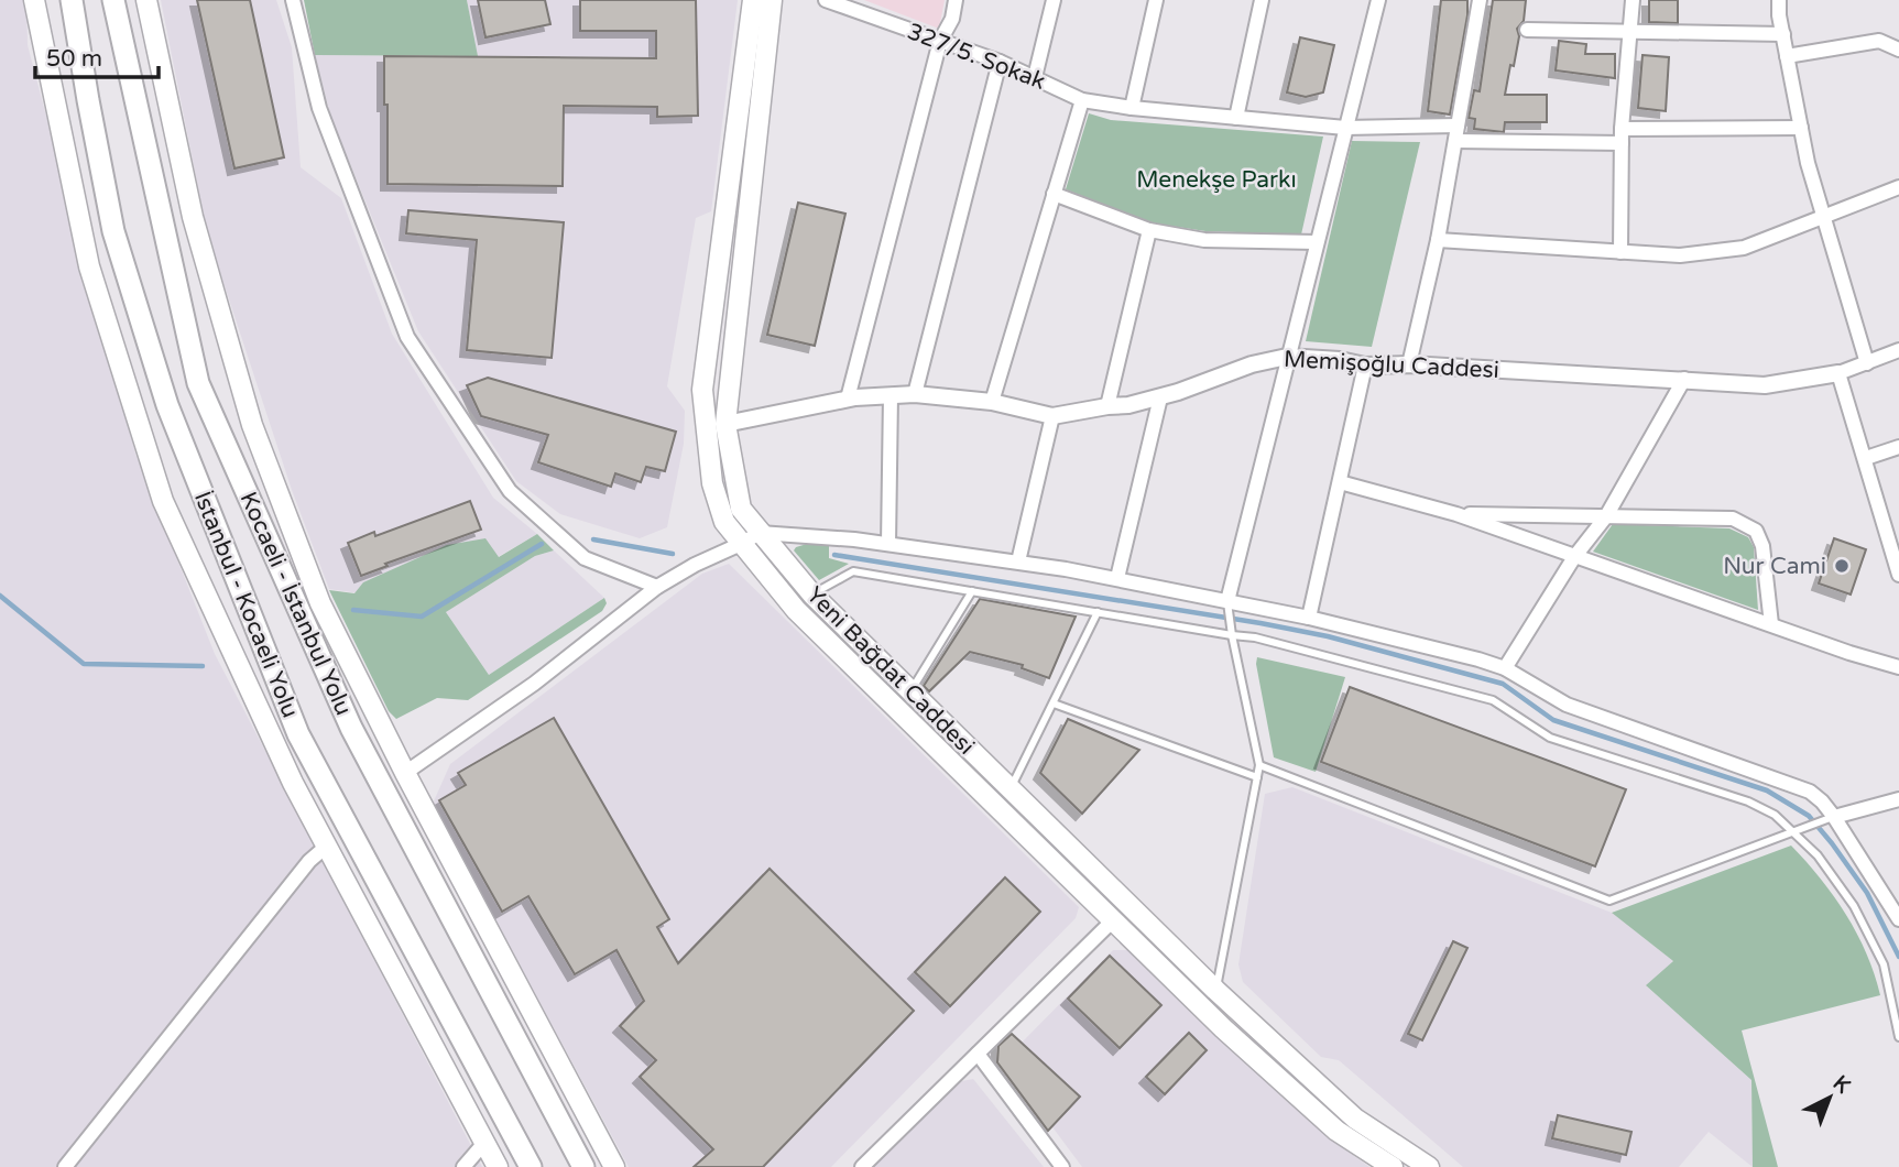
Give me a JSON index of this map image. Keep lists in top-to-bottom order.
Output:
{
  "streets": {
    "highway": ["Kocaeli - İstanbul Yolu", "İstanbul - Kocaeli Yolu"],
    "main road": ["Yeni Bağdat Caddesi"],
    "street": ["327/5. Sokak", "Memişoğlu Caddesi"]
  },
  "crossings": [
    ["Memişoğlu Caddesi", "Yeni Bağdat Caddesi"]
  ],
  "parks": ["Menekşe Parkı"],
  "places": ["Nur Cami"],
  "scale_bar": "50 m",
  "north": "top right"
}
